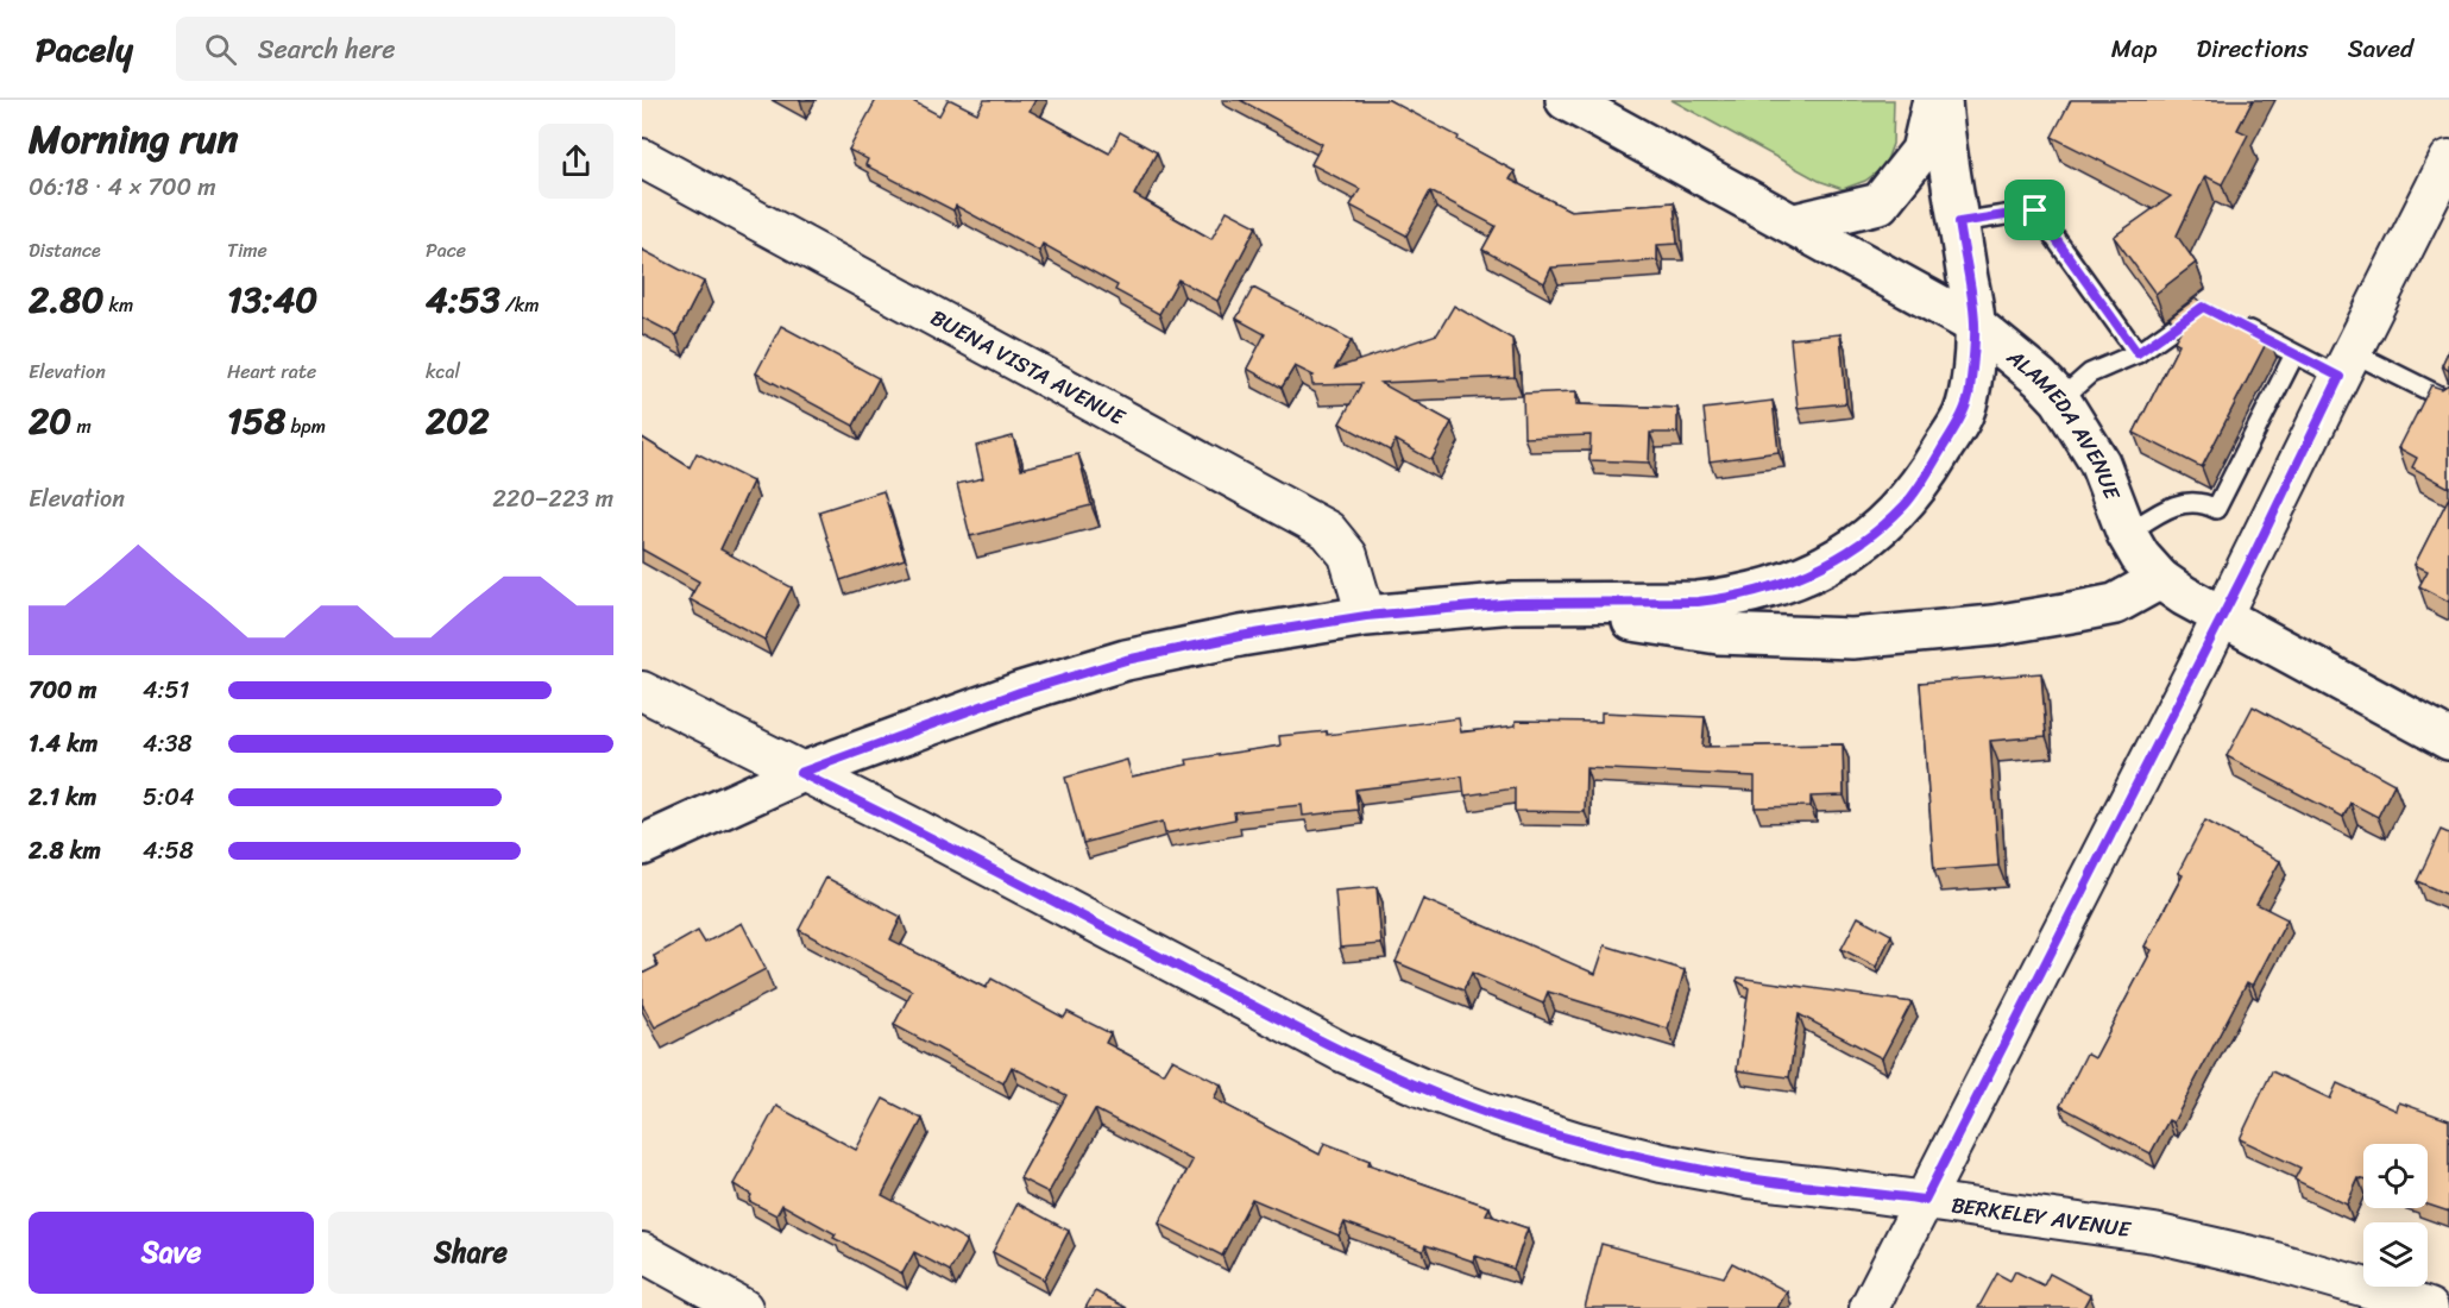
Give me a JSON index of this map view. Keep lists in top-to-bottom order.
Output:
{
  "streets": {
    "main road": ["ALAMEDA AVENUE"],
    "street": ["BUENA VISTA AVENUE", "BERKELEY AVENUE"]
  },
  "page": {
    "header": "Pacely",
    "search": "Search here",
    "nav": ["Map", "Directions", "Saved"],
    "heading": ["Morning run", "06:18 · 4 × 700 m"],
    "stats": [
      ["Distance", "2.80 km"],
      ["Time", "13:40"],
      ["Pace", "4:53 /km"],
      ["Elevation", "20 m"],
      ["Heart rate", "158 bpm"],
      ["kcal", "202"]
    ],
    "chart": ["Elevation", "220–223 m"],
    "list": [
      {
        "name": "700 m",
        "note": "4:51"
      },
      {
        "name": "1.4 km",
        "note": "4:38"
      },
      {
        "name": "2.1 km",
        "note": "5:04"
      },
      {
        "name": "2.8 km",
        "note": "4:58"
      }
    ],
    "buttons": ["Save", "Share"]
  }
}
